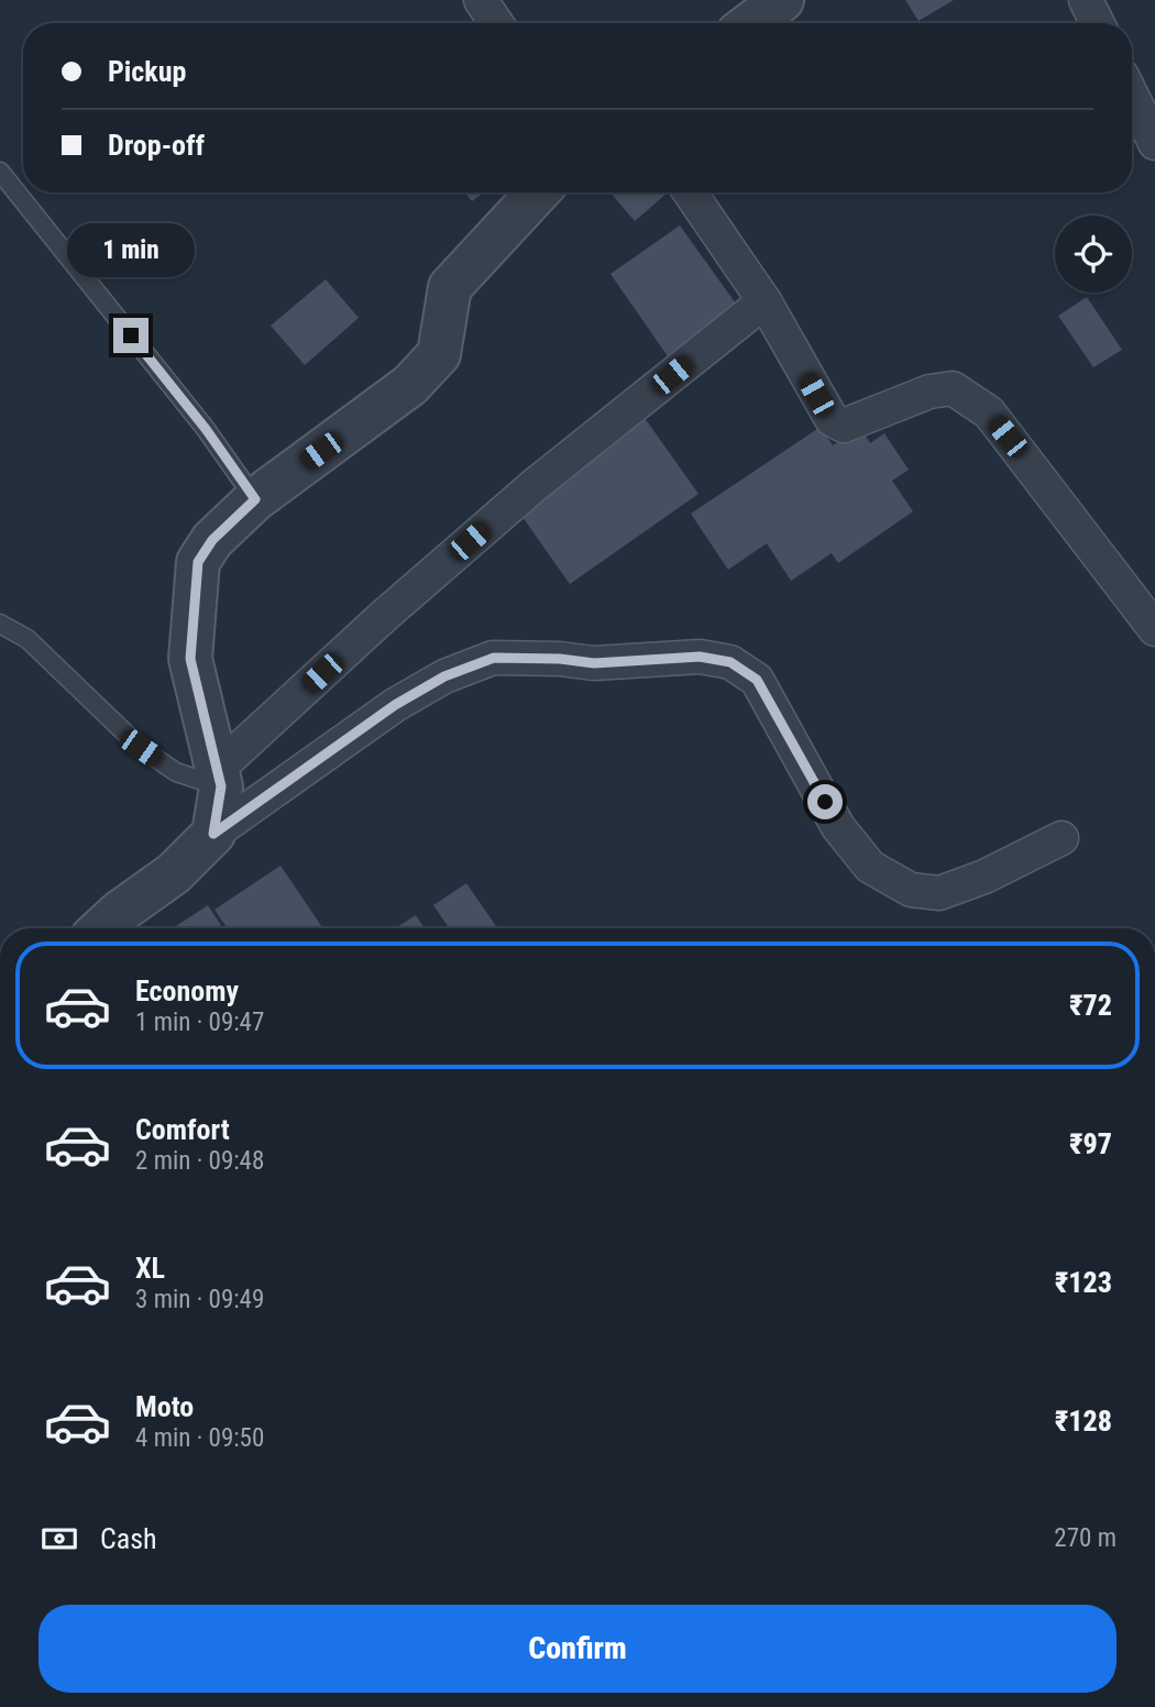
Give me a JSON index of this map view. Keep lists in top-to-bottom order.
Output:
{
  "page": {
    "banner": ["Pickup", "Drop-off"],
    "bubble": "1 min",
    "list": [
      {
        "name": "Economy",
        "note": "1 min · 09:47",
        "value": "₹72"
      },
      {
        "name": "Comfort",
        "note": "2 min · 09:48",
        "value": "₹97"
      },
      {
        "name": "XL",
        "note": "3 min · 09:49",
        "value": "₹123"
      },
      {
        "name": "Moto",
        "note": "4 min · 09:50",
        "value": "₹128"
      }
    ],
    "pay": ["Cash", "270 m"],
    "buttons": "Confirm"
  }
}
